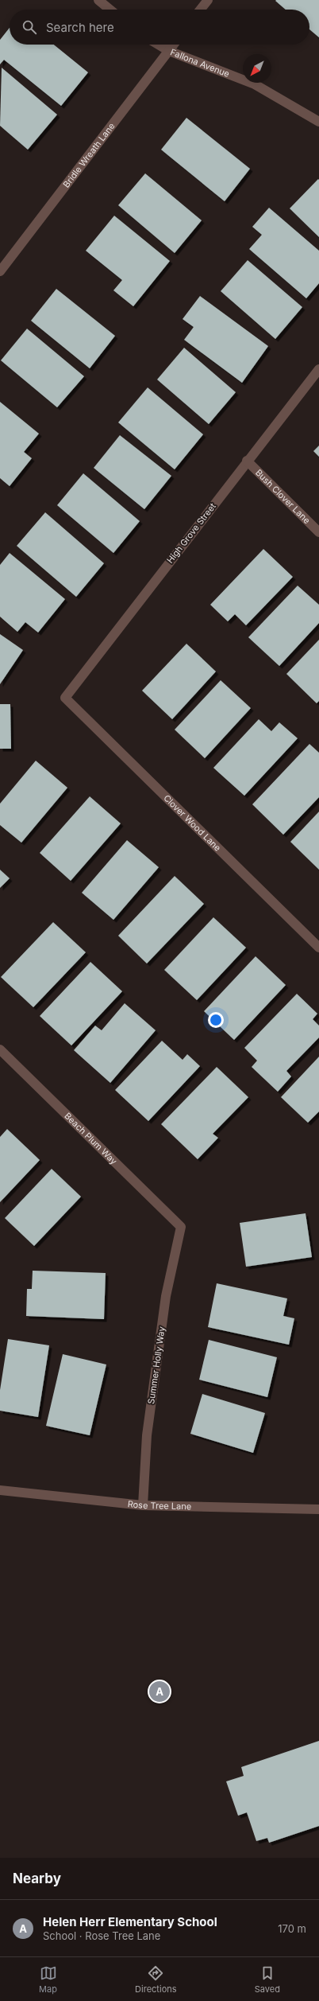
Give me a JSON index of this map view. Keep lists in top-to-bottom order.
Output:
{
  "streets": {
    "street": [
      "Fallona Avenue",
      "Bridle Wreath Lane",
      "Bush Clover Lane",
      "High Grove Street",
      "Clover Wood Lane",
      "Beach Plum Way",
      "Summer Holly Way",
      "Rose Tree Lane"
    ]
  },
  "crossings": [
    ["Fallona Avenue", "Bridle Wreath Lane"],
    ["Bush Clover Lane", "High Grove Street"],
    ["High Grove Street", "Clover Wood Lane"],
    ["Beach Plum Way", "Summer Holly Way"],
    ["Summer Holly Way", "Rose Tree Lane"]
  ],
  "north": "bottom left",
  "page": {
    "search": "Search here",
    "pins": "A",
    "heading": "Nearby",
    "list": [
      {
        "mark": "A",
        "name": "Helen Herr Elementary School",
        "note": "School · Rose Tree Lane",
        "value": "170 m"
      }
    ],
    "nav": ["Map", "Directions", "Saved"]
  }
}
